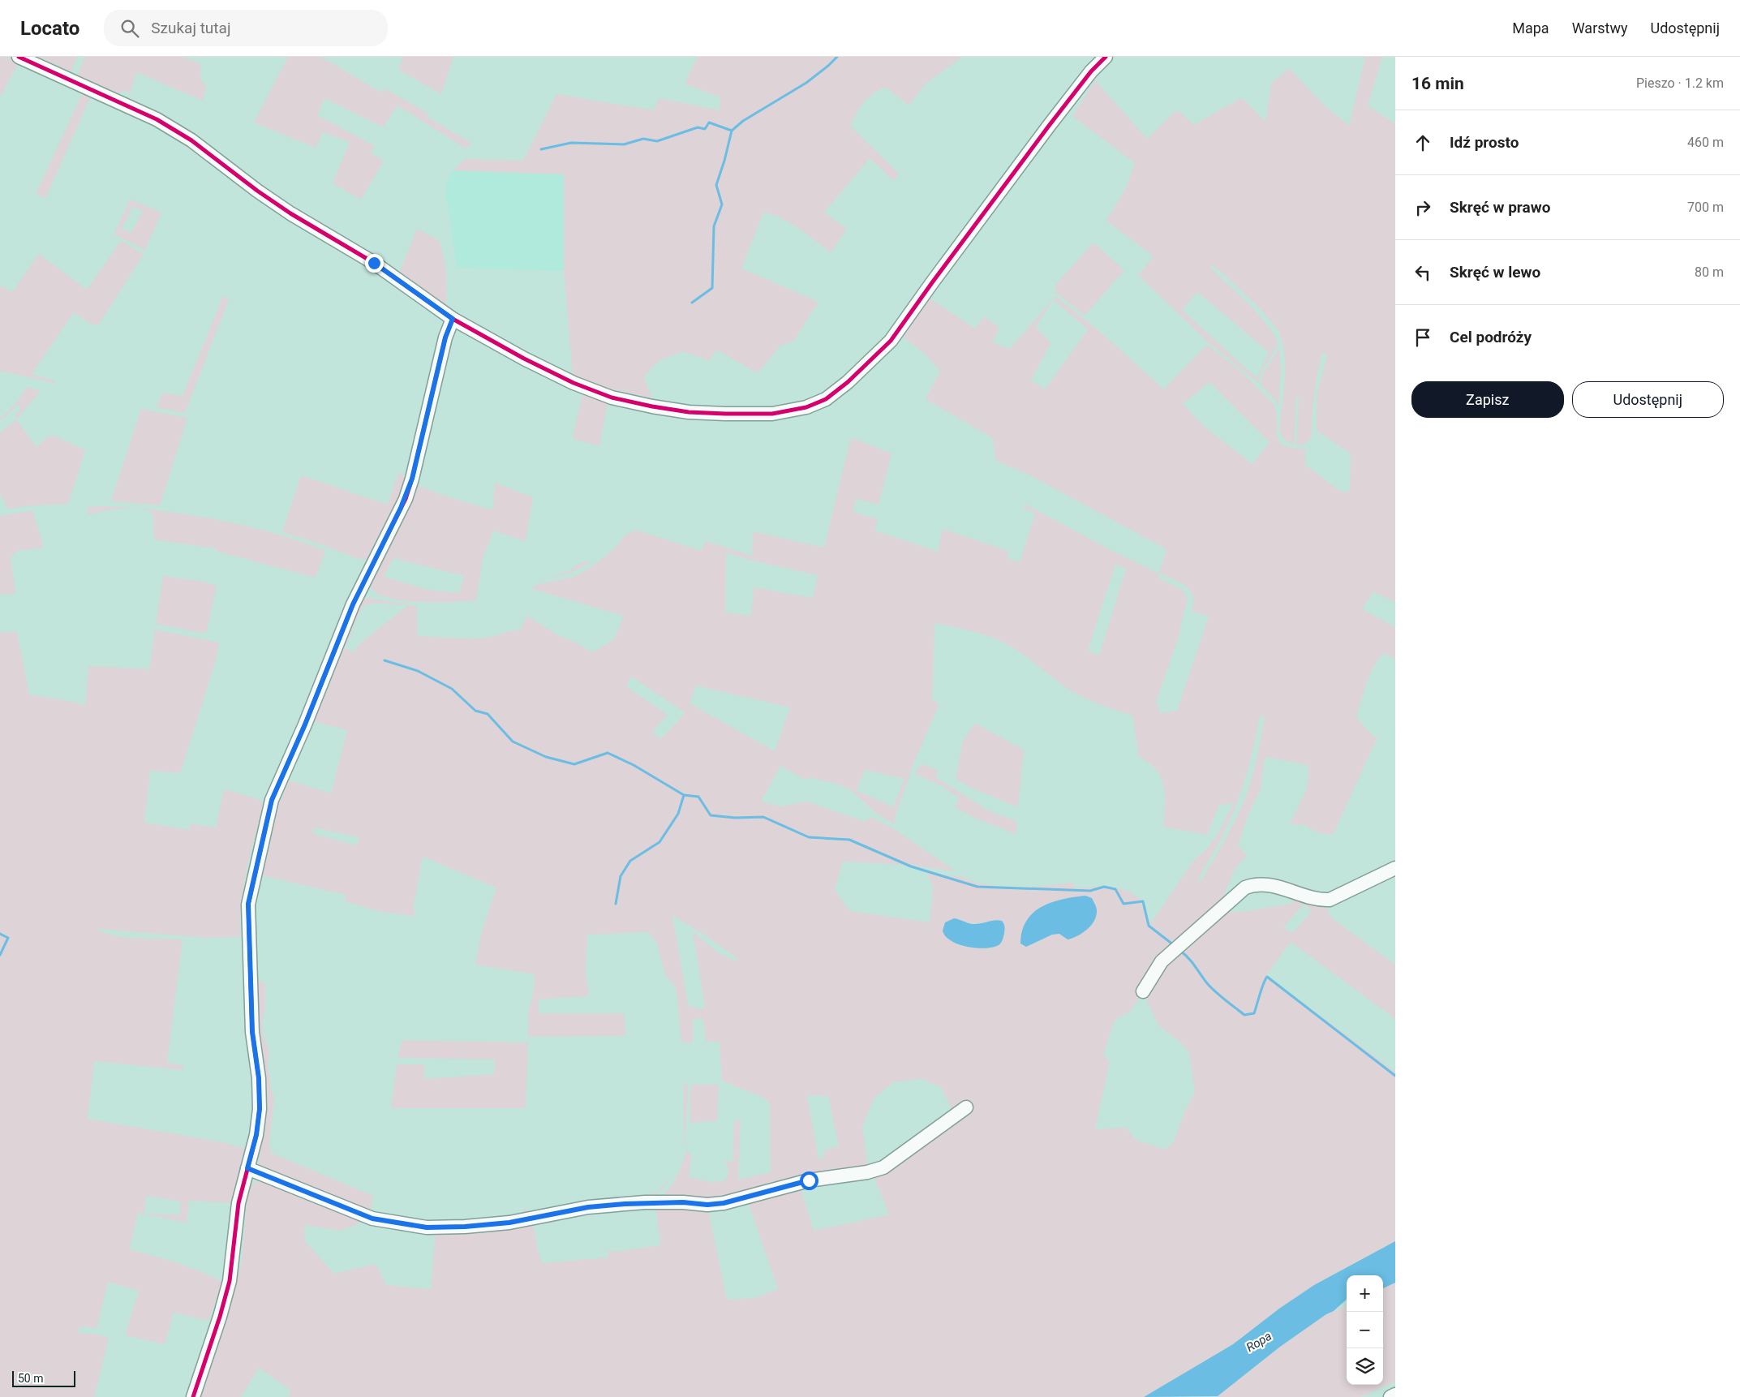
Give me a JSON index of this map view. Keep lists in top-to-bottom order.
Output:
{
  "water": ["Ropa"],
  "scale_bar": "50 m",
  "page": {
    "header": "Locato",
    "search": "Szukaj tutaj",
    "nav": ["Mapa", "Warstwy", "Udostępnij"],
    "heading": ["16 min", "Pieszo · 1.2 km"],
    "list": [
      ["Idź prosto", "460 m"],
      ["Skręć w prawo", "700 m"],
      ["Skręć w lewo", "80 m"],
      "Cel podróży"
    ],
    "buttons": ["Zapisz", "Udostępnij"],
    "map_buttons": ["+", "−"],
    "scale": "50 m"
  }
}
